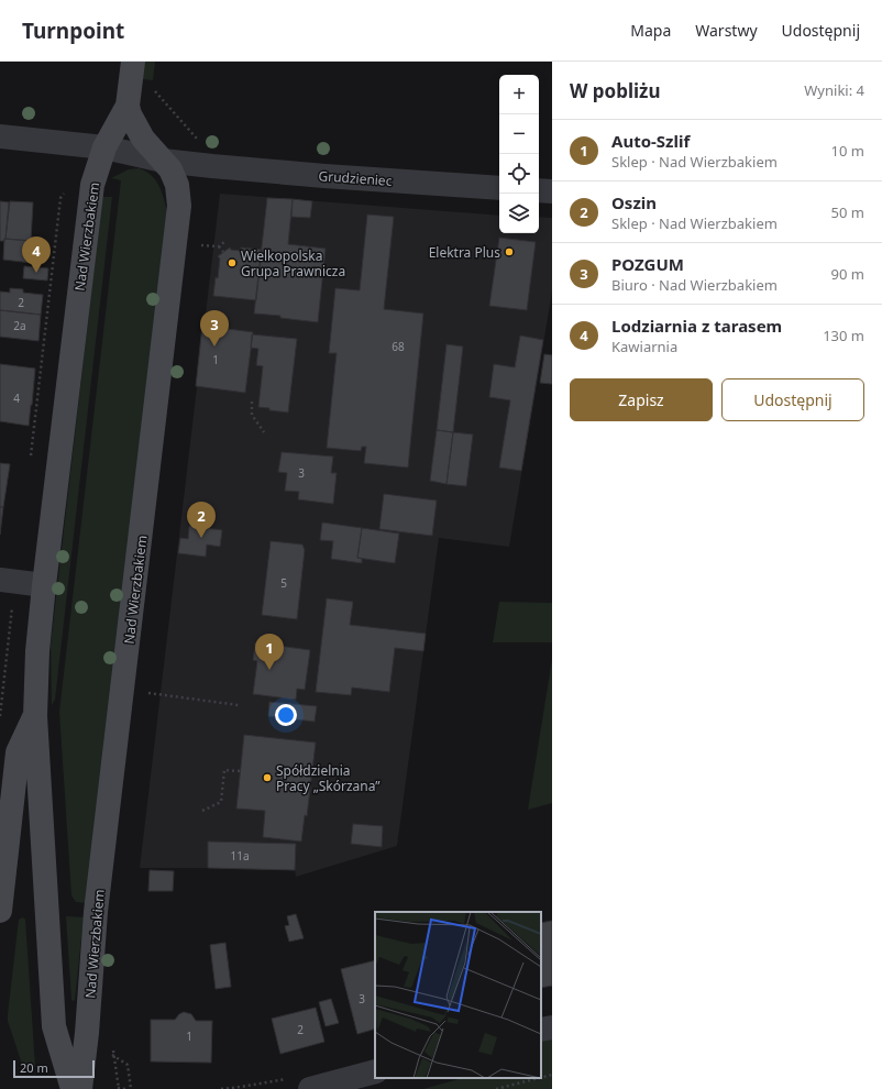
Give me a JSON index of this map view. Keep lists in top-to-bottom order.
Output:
{
  "streets": {
    "street": ["Grudzieniec", "Nad Wierzbakiem"]
  },
  "crossings": [
    ["Grudzieniec", "Nad Wierzbakiem"]
  ],
  "places": ["Elektra Plus", "Wielkopolska Grupa Prawnicza", "Spółdzielnia Pracy „Skórzana”"],
  "house_numbers": [
    "2",
    "2a",
    "68",
    "1",
    "4",
    "3",
    "5",
    "11a",
    "3",
    "2",
    "1"
  ],
  "scale_bar": "20 m",
  "page": {
    "header": "Turnpoint",
    "nav": ["Mapa", "Warstwy", "Udostępnij"],
    "heading": ["W pobliżu", "Wyniki: 4"],
    "map_buttons": ["+", "−"],
    "list": [
      {
        "mark": "1",
        "name": "Auto-Szlif",
        "note": "Sklep · Nad Wierzbakiem",
        "value": "10 m"
      },
      {
        "mark": "2",
        "name": "Oszin",
        "note": "Sklep · Nad Wierzbakiem",
        "value": "50 m"
      },
      {
        "mark": "3",
        "name": "POZGUM",
        "note": "Biuro · Nad Wierzbakiem",
        "value": "90 m"
      },
      {
        "mark": "4",
        "name": "Lodziarnia z tarasem",
        "note": "Kawiarnia",
        "value": "130 m"
      }
    ],
    "pins": [
      "4",
      "3",
      "2",
      "1"
    ],
    "buttons": ["Zapisz", "Udostępnij"],
    "scale": "20 m"
  }
}
